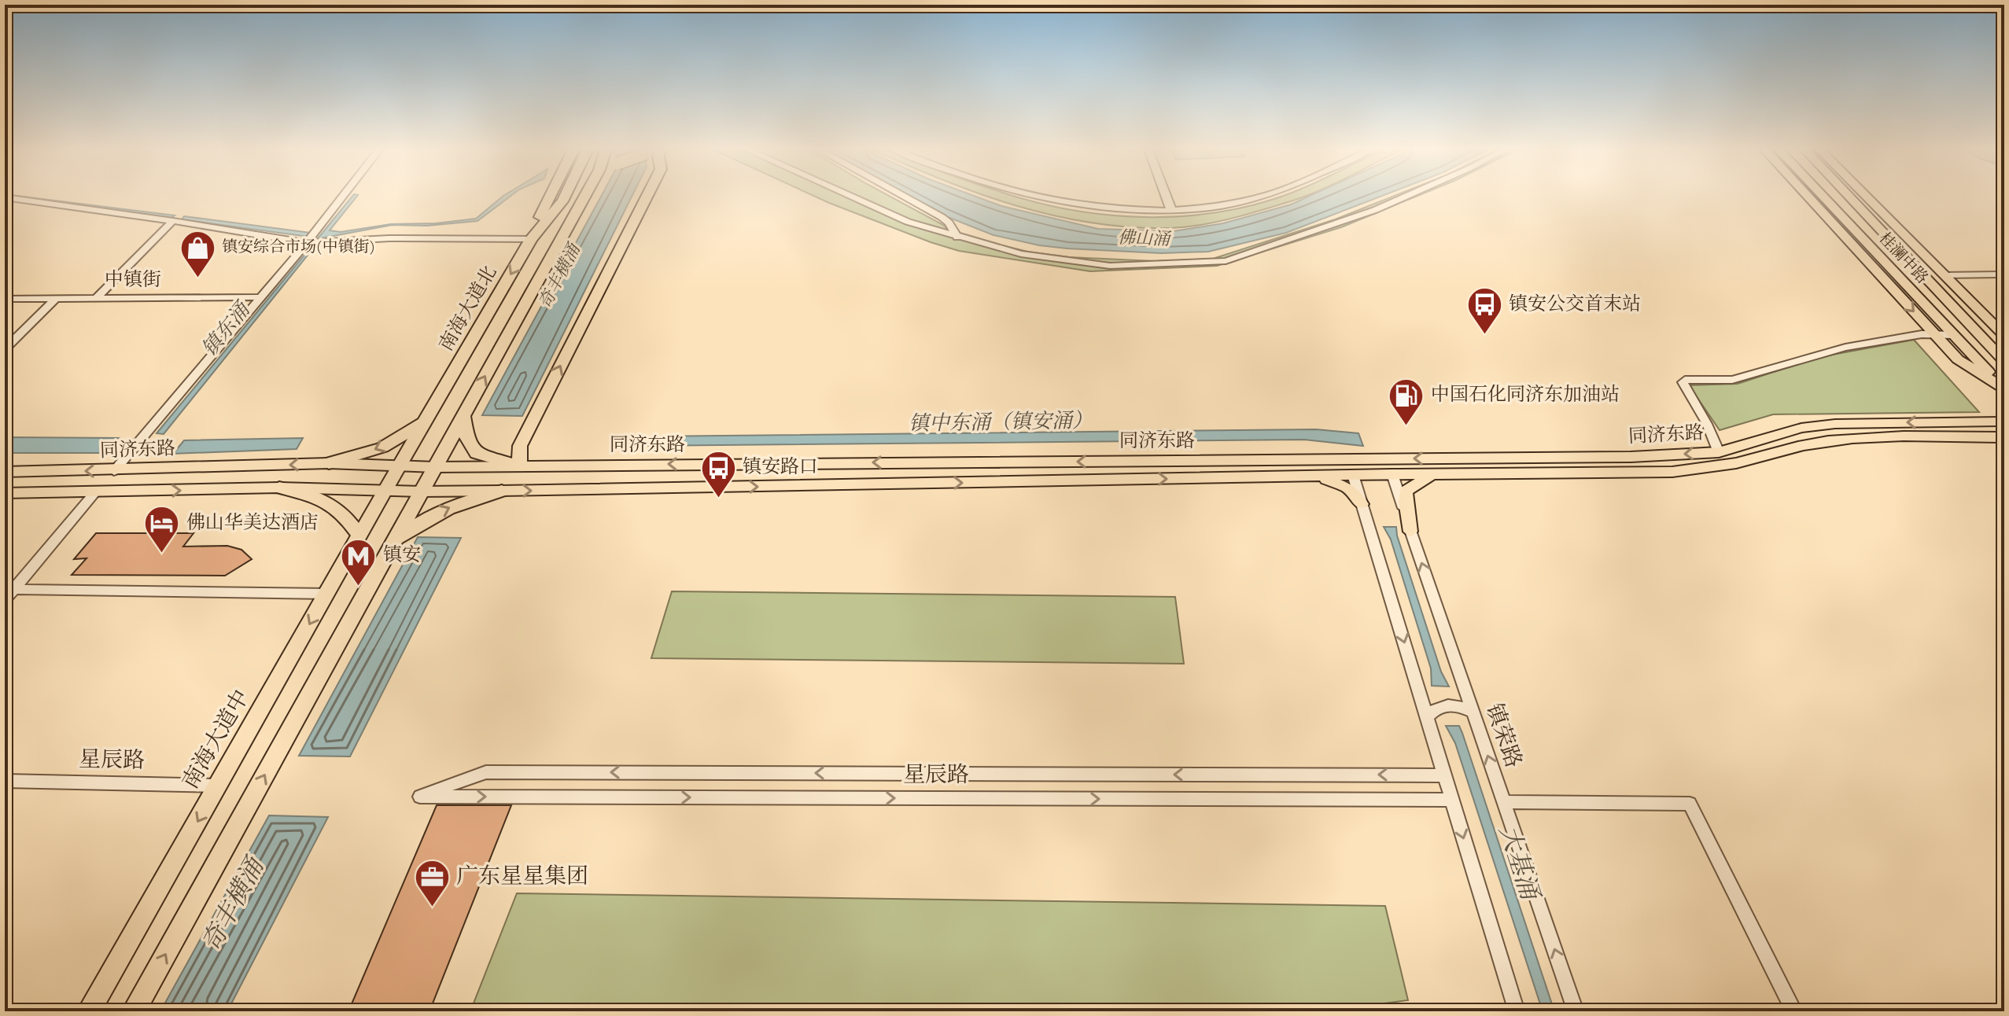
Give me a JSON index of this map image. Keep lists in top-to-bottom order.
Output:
{
  "streets": {
    "highway": ["南海大道北", "南海大道中"],
    "main road": ["桂澜中路", "同济东路"],
    "street": ["中镇街", "镇荣路", "星辰路"]
  },
  "crossings": [
    ["南海大道北", "同济东路"],
    ["南海大道北", "南海大道中"],
    ["同济东路", "镇荣路"],
    ["同济东路", "南海大道中"],
    ["南海大道中", "星辰路"]
  ],
  "water": [
    "佛山涌",
    "奇丰横涌",
    "镇东涌",
    "镇中东涌（镇安涌）",
    "大基涌"
  ],
  "places": {
    "shop": ["镇安综合市场(中镇街)"],
    "bus stop": ["镇安公交首末站", "镇安路口"],
    "fuel station": ["中国石化同济东加油站"],
    "hotel": ["佛山华美达酒店"],
    "metro station": ["镇安"],
    "office": ["广东星星集团"]
  }
}
